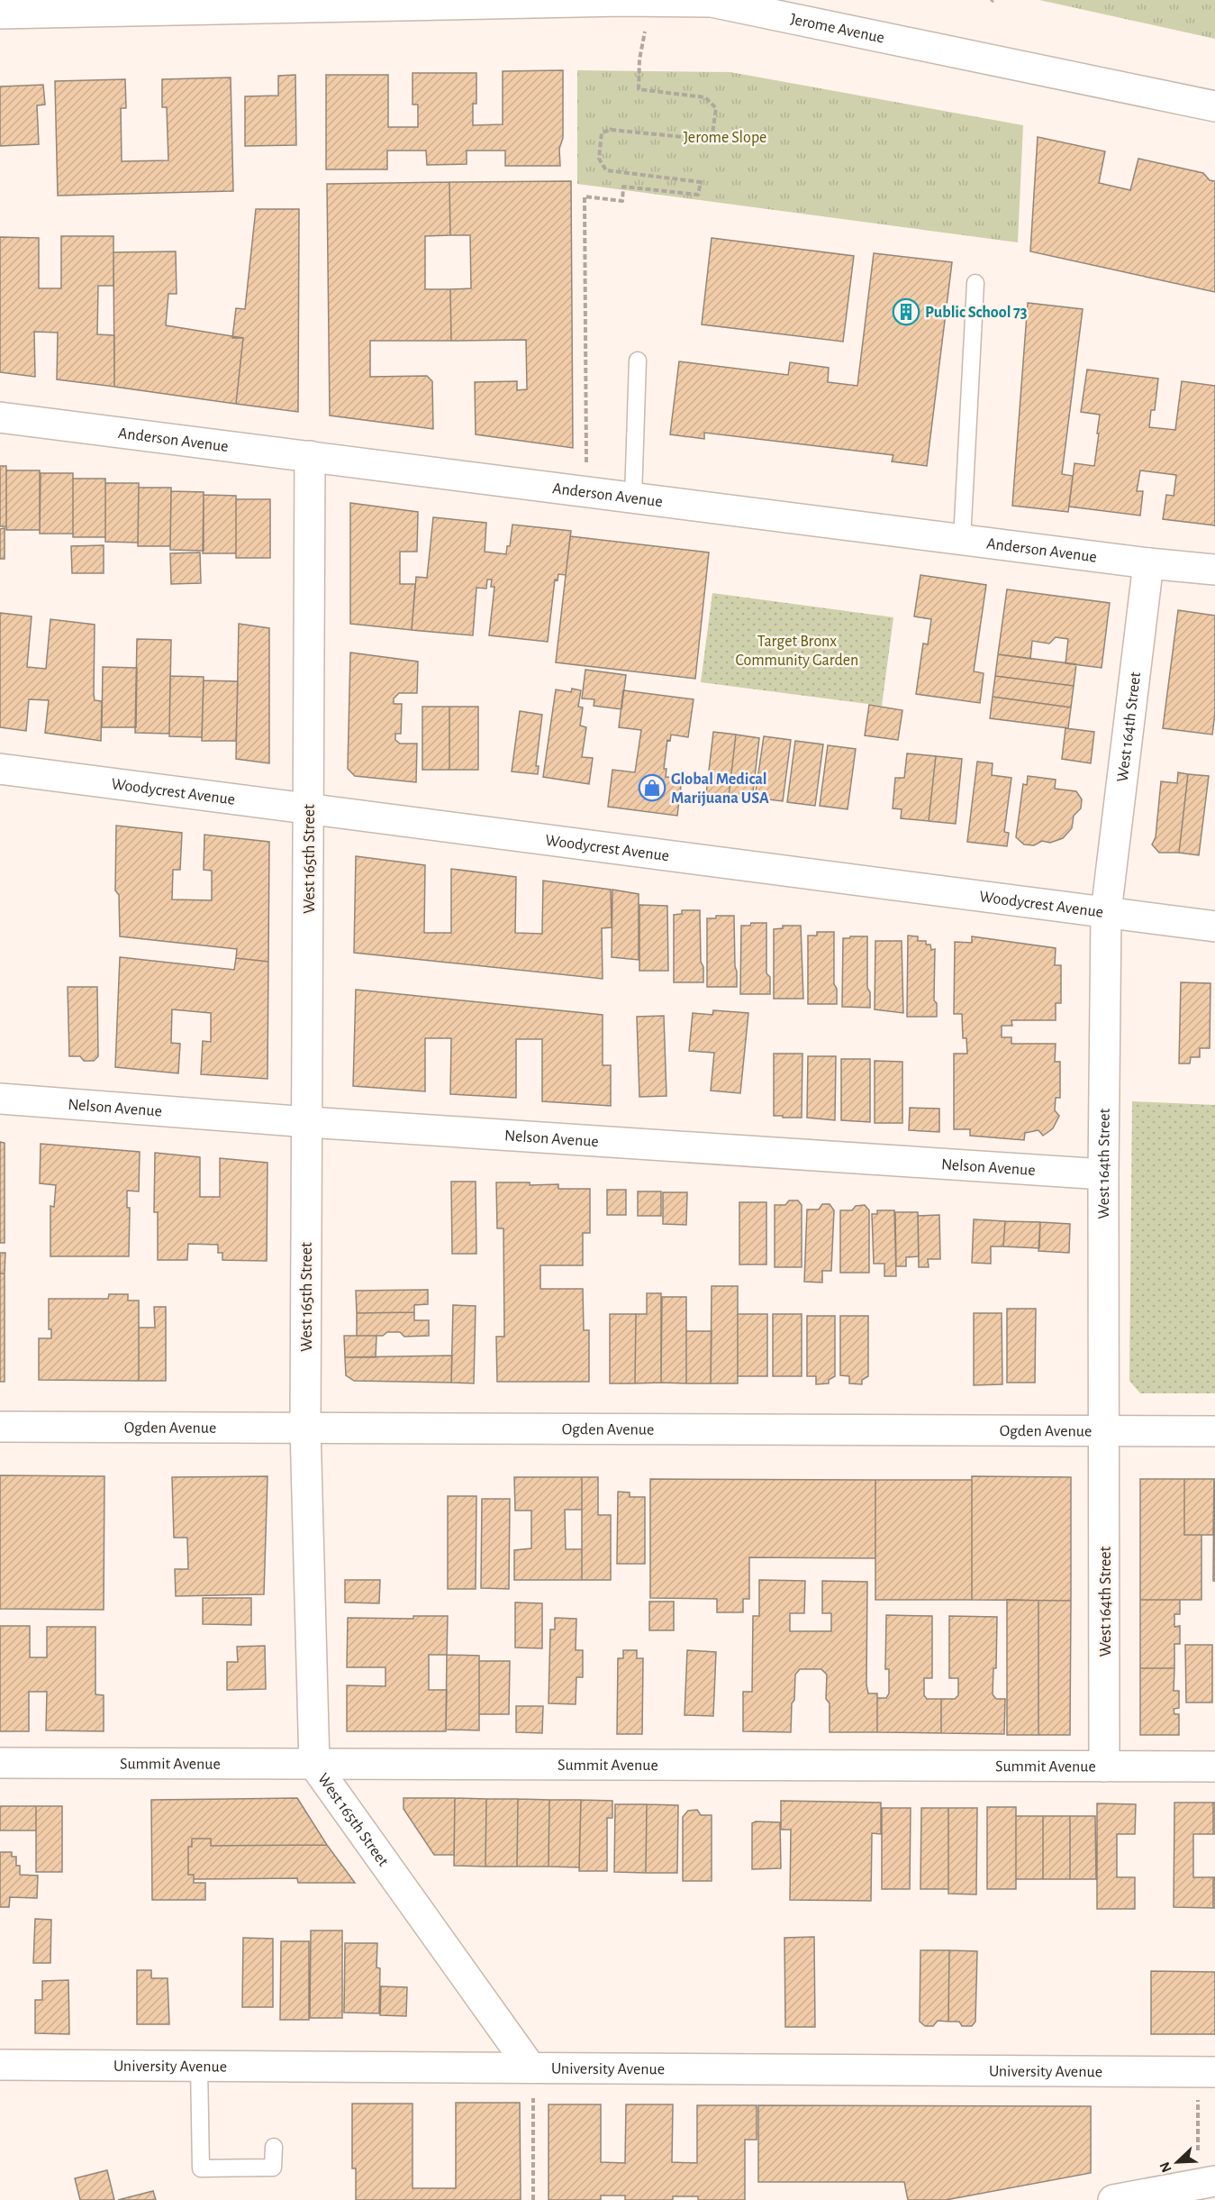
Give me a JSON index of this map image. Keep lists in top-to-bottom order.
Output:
{
  "streets": {
    "street": [
      "Jerome Avenue",
      "Anderson Avenue",
      "West 164th Street",
      "Woodycrest Avenue",
      "West 165th Street",
      "Nelson Avenue",
      "Ogden Avenue",
      "Summit Avenue",
      "University Avenue"
    ]
  },
  "crossings": [
    ["Anderson Avenue", "West 164th Street"],
    ["Anderson Avenue", "West 165th Street"],
    ["West 164th Street", "Woodycrest Avenue"],
    ["West 164th Street", "Nelson Avenue"],
    ["West 164th Street", "Ogden Avenue"],
    ["West 164th Street", "Summit Avenue"],
    ["Woodycrest Avenue", "West 165th Street"],
    ["West 165th Street", "Nelson Avenue"],
    ["West 165th Street", "Ogden Avenue"],
    ["West 165th Street", "Summit Avenue"],
    ["West 165th Street", "University Avenue"]
  ],
  "parks": ["Jerome Slope", "Target Bronx Community Garden"],
  "places": {
    "building": ["Public School 73"],
    "shop": ["Global Medical Marijuana USA"]
  },
  "north": "bottom left"
}
